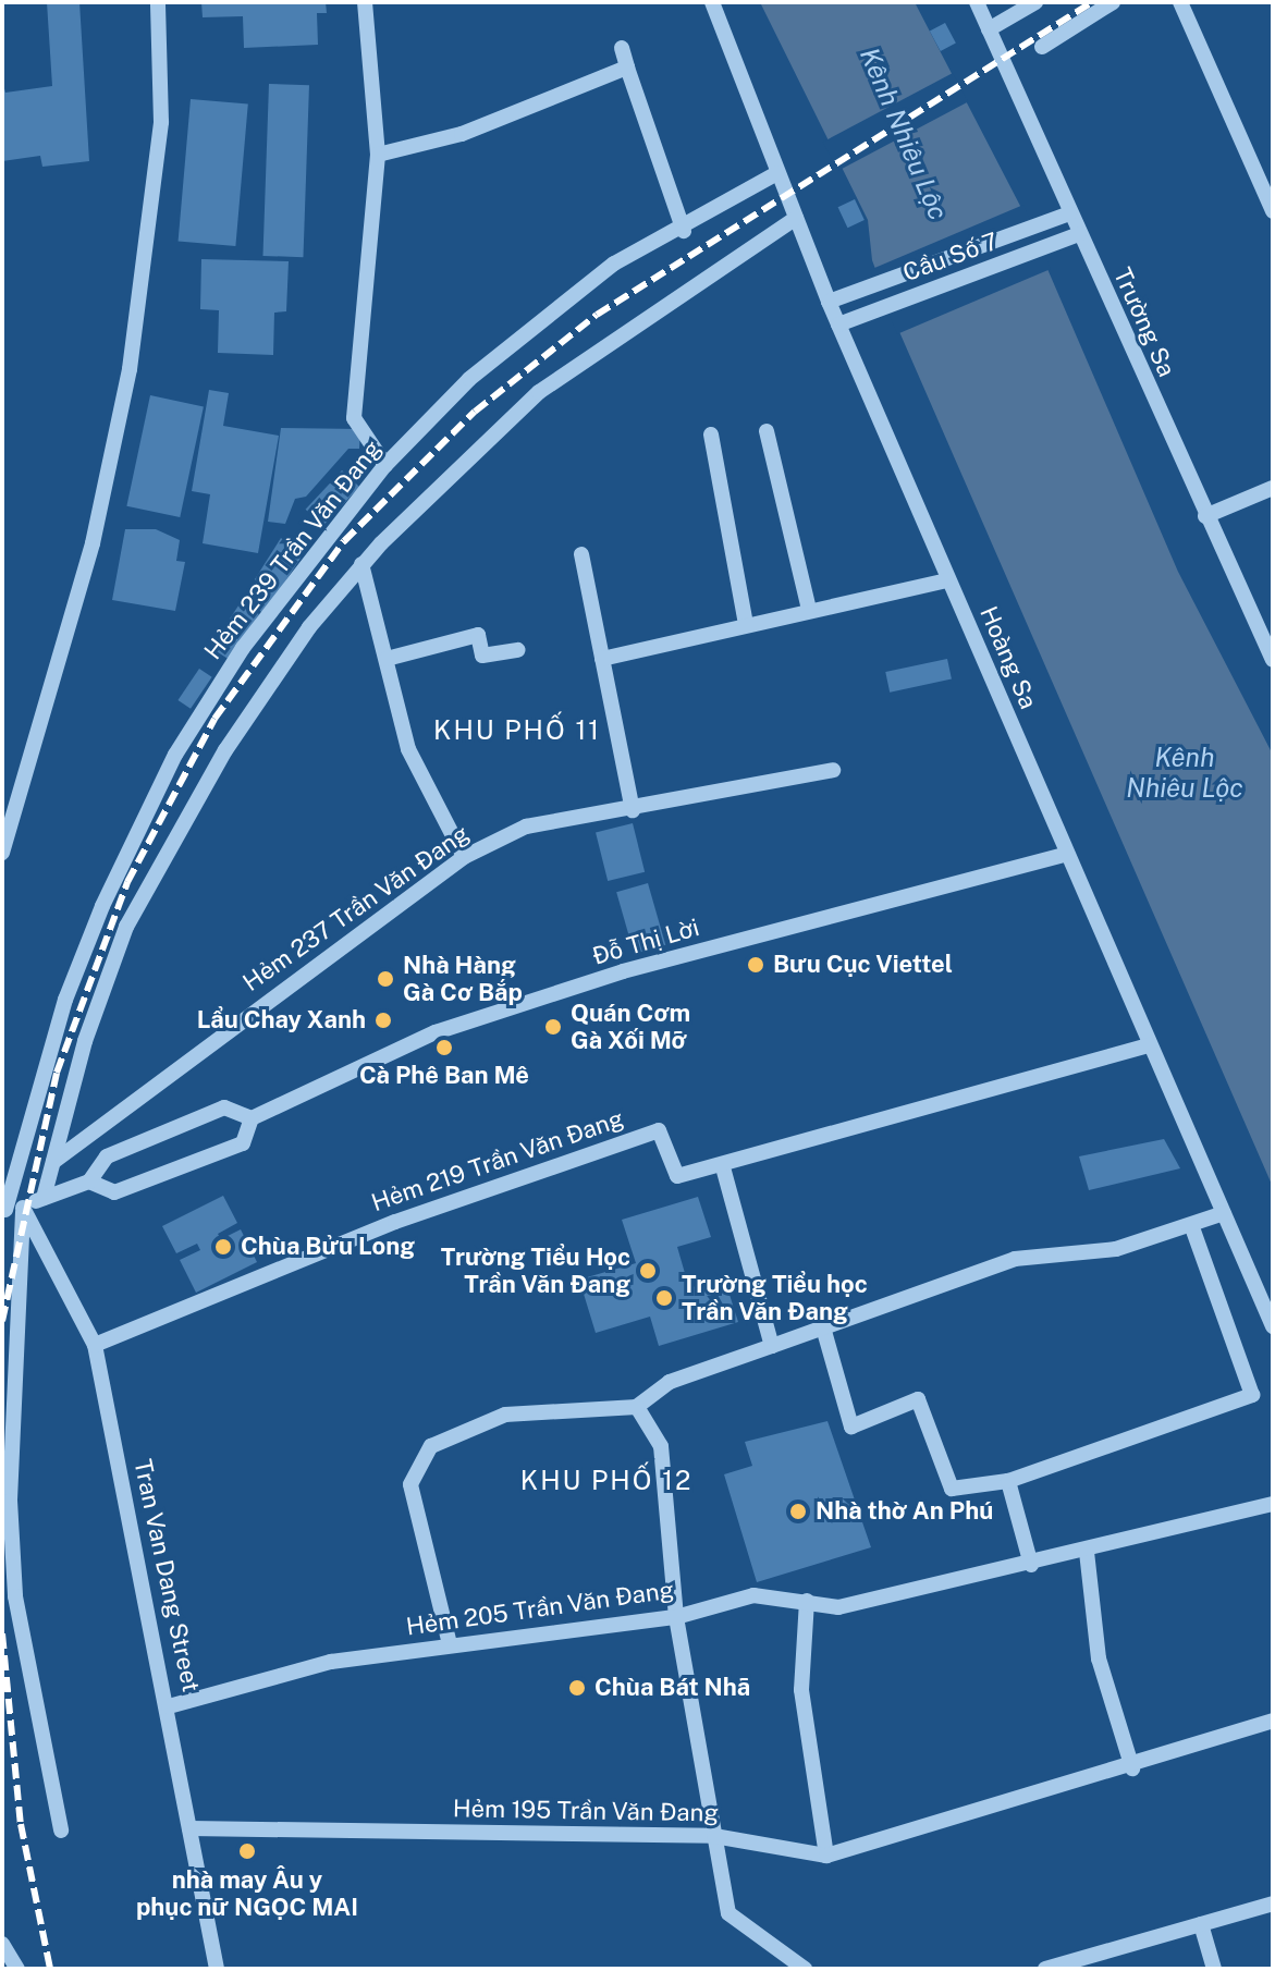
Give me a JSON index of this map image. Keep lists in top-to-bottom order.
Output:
{
  "streets": {
    "street": [
      "Cầu Số 7",
      "Trường Sa",
      "Hẻm 239 Trần Văn Đang",
      "Hoàng Sa",
      "Hẻm 237 Trần Văn Đang",
      "Đỗ Thị Lời",
      "Hẻm 219 Trần Văn Ðang",
      "Tran Van Dang Street",
      "Hẻm 205 Trần Văn Ðang",
      "Hẻm 195 Trần Văn Ðang"
    ]
  },
  "crossings": [
    ["Cầu Số 7", "Trường Sa"],
    ["Cầu Số 7", "Hoàng Sa"],
    ["Hẻm 239 Trần Văn Đang", "Hoàng Sa"],
    ["Hẻm 239 Trần Văn Đang", "Đỗ Thị Lời"],
    ["Hoàng Sa", "Đỗ Thị Lời"],
    ["Hoàng Sa", "Hẻm 219 Trần Văn Ðang"],
    ["Đỗ Thị Lời", "Tran Van Dang Street"],
    ["Hẻm 219 Trần Văn Ðang", "Tran Van Dang Street"],
    ["Tran Van Dang Street", "Hẻm 205 Trần Văn Ðang"],
    ["Tran Van Dang Street", "Hẻm 195 Trần Văn Ðang"]
  ],
  "districts": ["KHU PHỐ 11", "KHU PHỐ 12"],
  "water": ["Kênh Nhiêu Lộc"],
  "places": [
    "Bưu Cục Viettel",
    "Nhà Hàng Gà Cơ Bắp",
    "Lẩu Chay Xanh",
    "Quán Cơm Gà Xối Mỡ",
    "Cà Phê Ban Mê",
    "Chùa Bửu Long",
    "Trường Tiểu Học Trần Văn Đang",
    "Trường Tiểu học Trần Văn Đang",
    "Nhà thờ An Phú",
    "Chùa Bát Nhã",
    "nhà may Âu y phục nữ NGỌC MAI"
  ]
}
